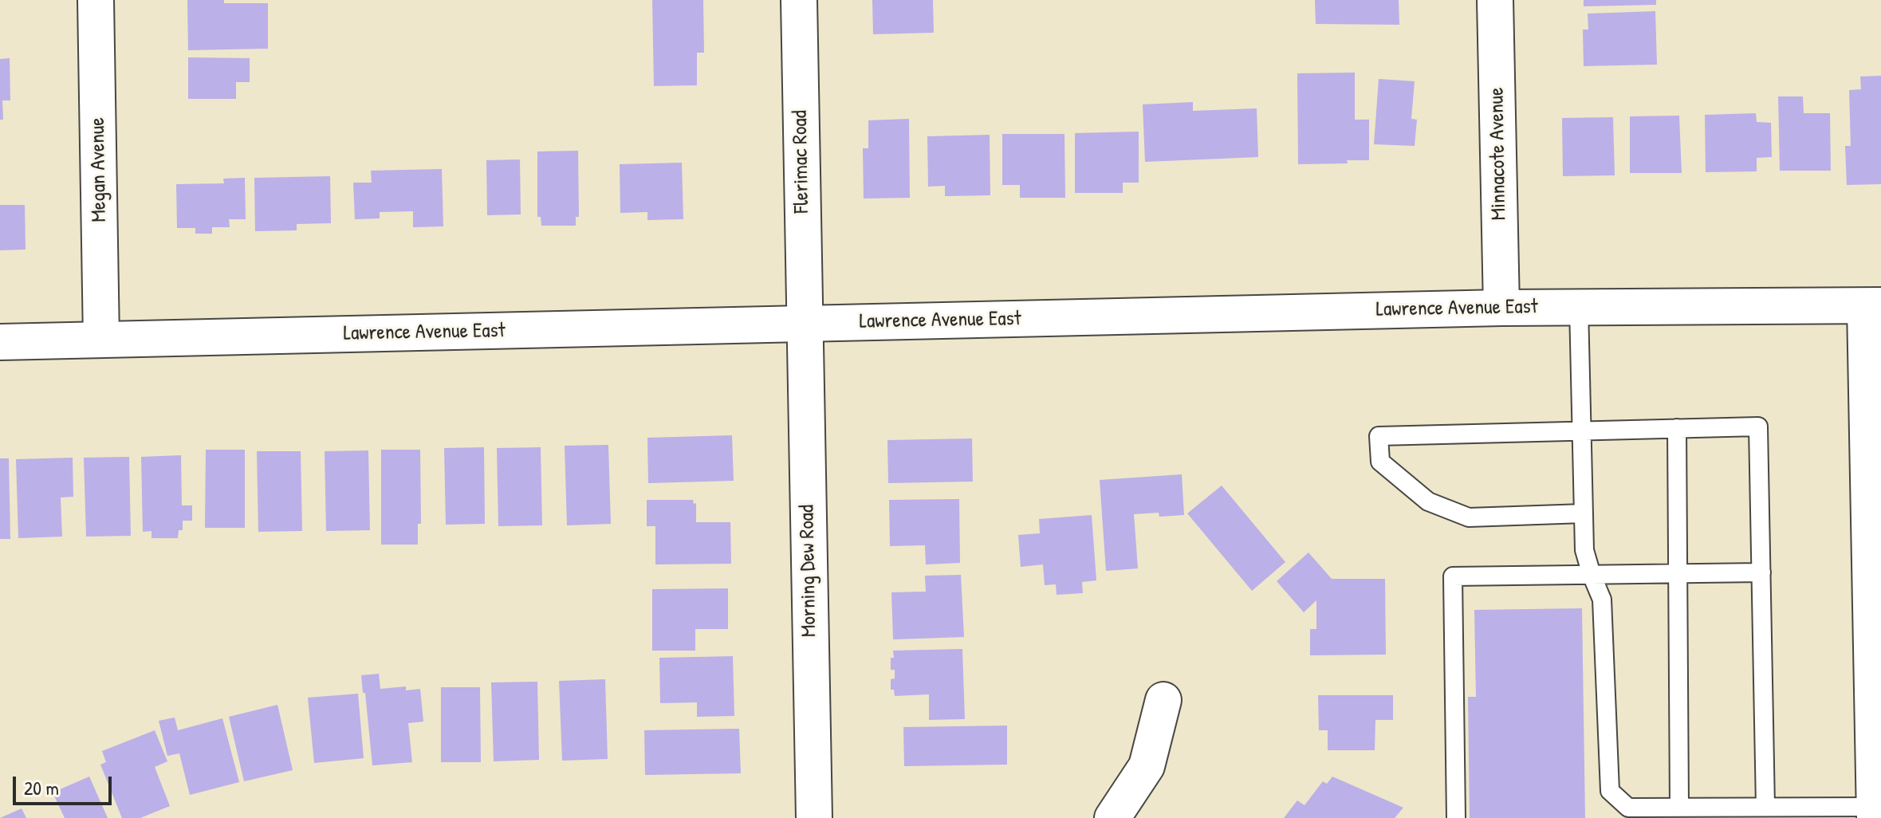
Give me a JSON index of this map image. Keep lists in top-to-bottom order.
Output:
{
  "streets": {
    "street": [
      "Minnacote Avenue",
      "Flerimac Road",
      "Megan Avenue",
      "Lawrence Avenue East",
      "Morning Dew Road"
    ]
  },
  "crossings": [
    ["Minnacote Avenue", "Lawrence Avenue East"],
    ["Flerimac Road", "Lawrence Avenue East"],
    ["Flerimac Road", "Morning Dew Road"],
    ["Megan Avenue", "Lawrence Avenue East"],
    ["Lawrence Avenue East", "Morning Dew Road"]
  ],
  "scale_bar": "20 m"
}
